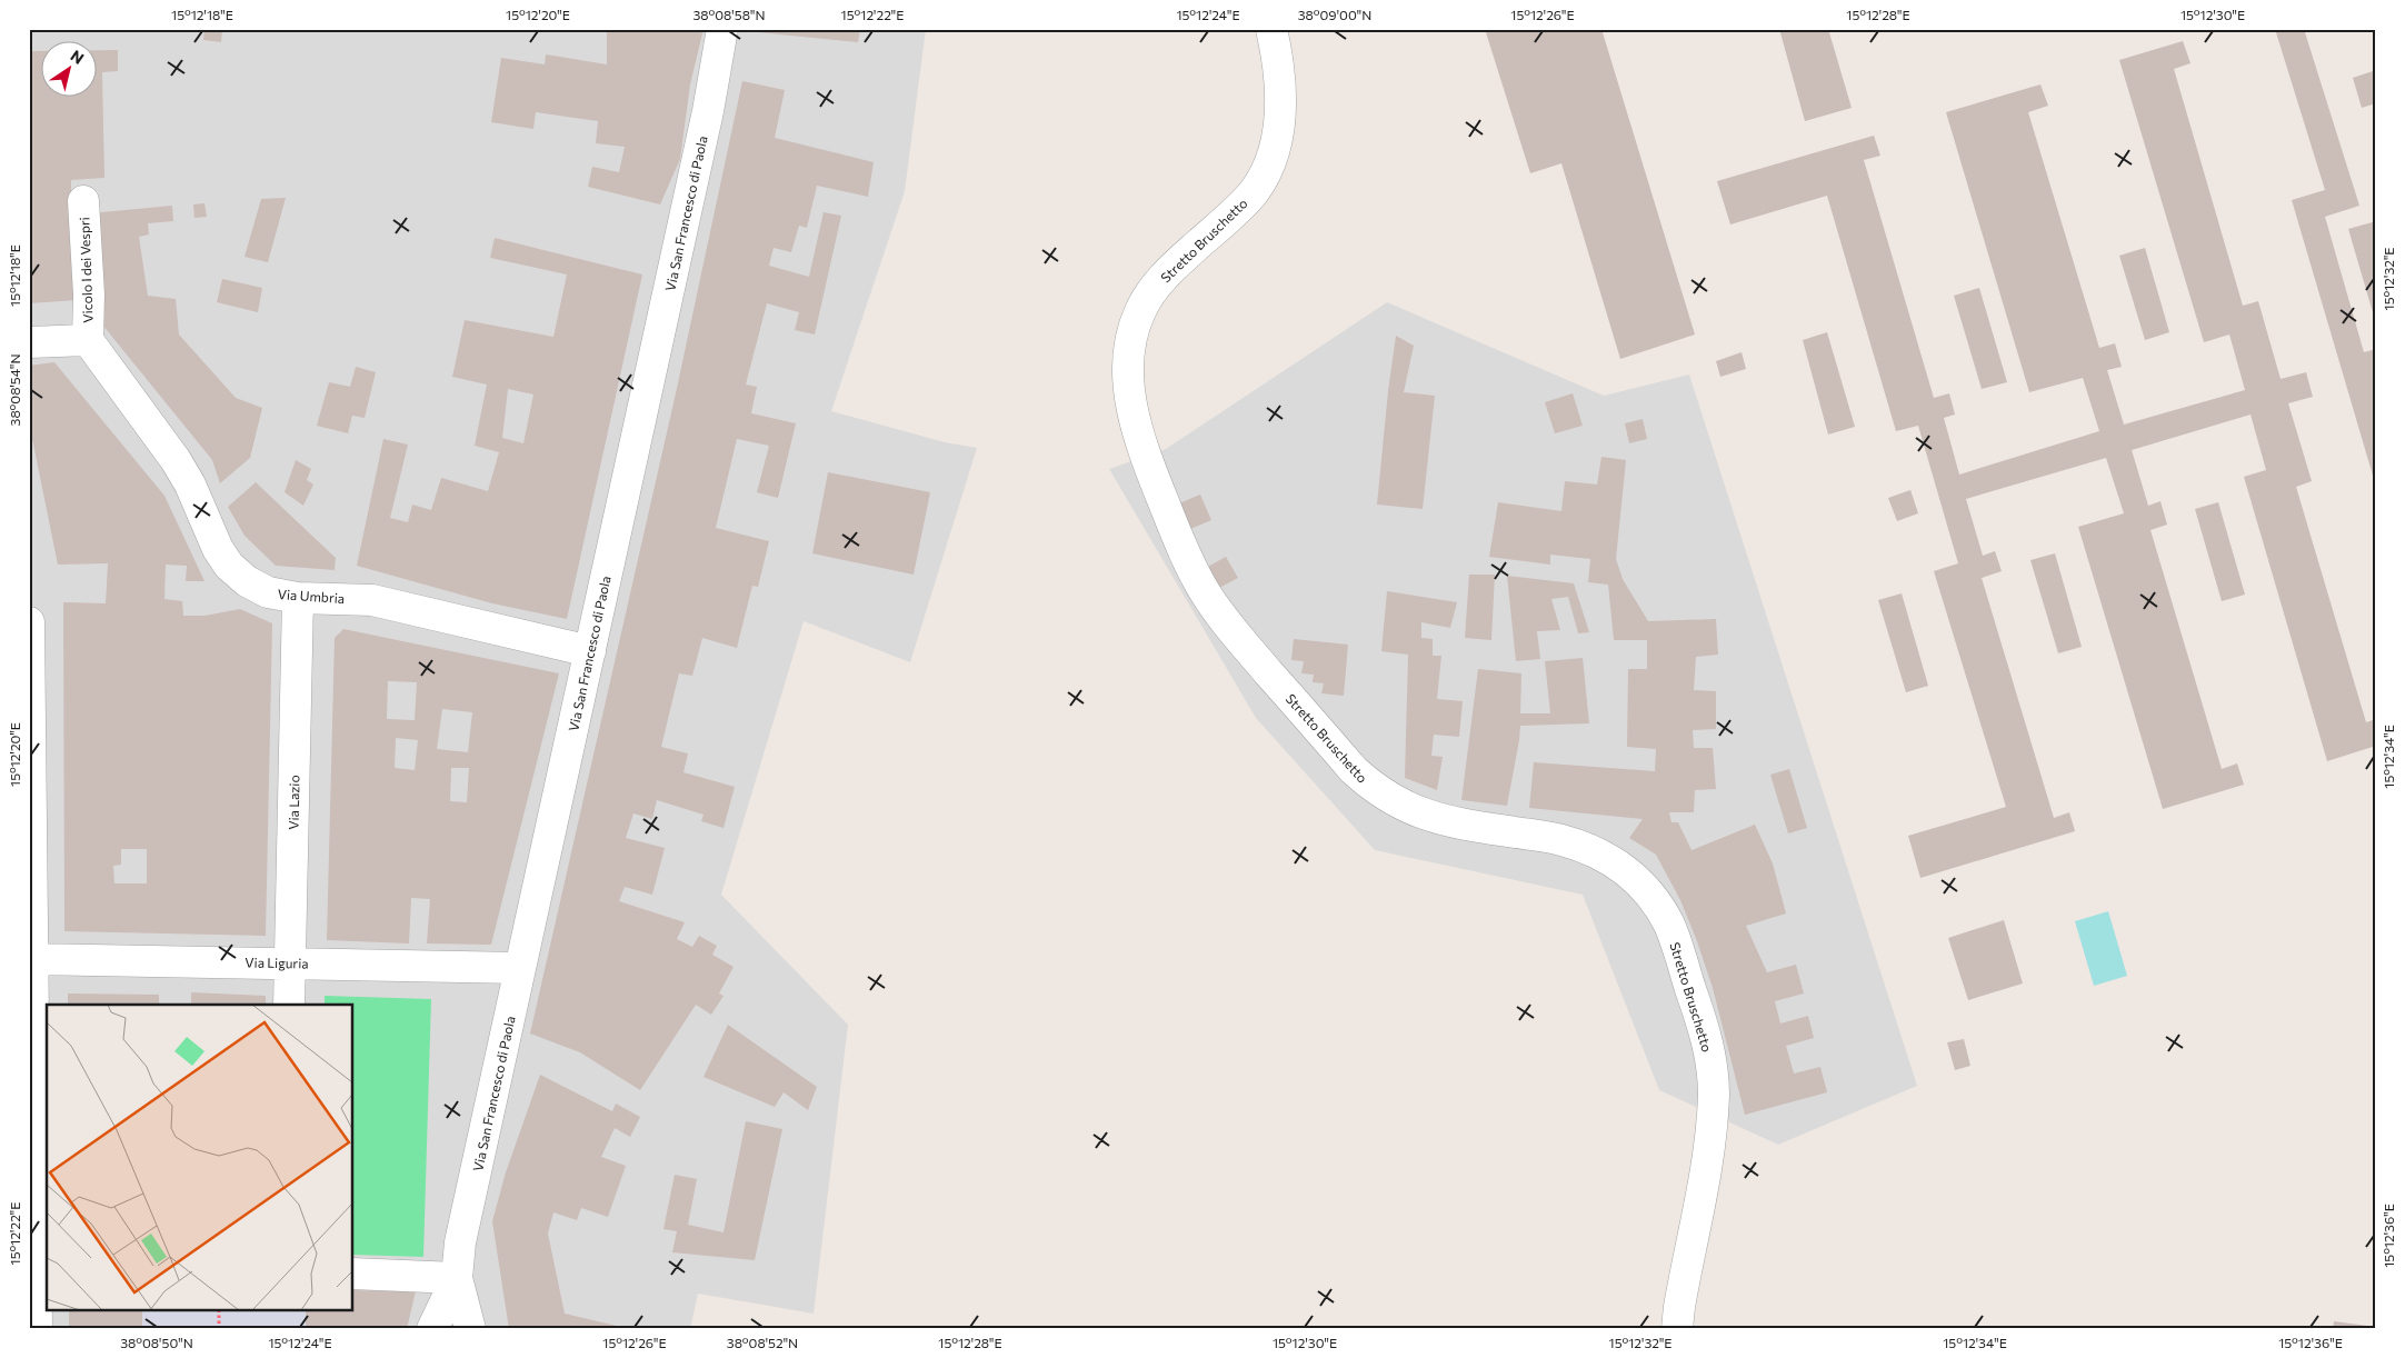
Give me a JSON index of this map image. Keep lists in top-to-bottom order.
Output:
{
  "streets": {
    "street": [
      "Via San Francesco di Paola",
      "Stretto Bruschetto",
      "Vicolo I dei Vespri",
      "Via Umbria",
      "Via Lazio",
      "Via Liguria"
    ]
  },
  "crossings": [
    ["Via San Francesco di Paola", "Via Umbria"],
    ["Via San Francesco di Paola", "Via Liguria"],
    ["Vicolo I dei Vespri", "Via Umbria"],
    ["Via Umbria", "Via Lazio"],
    ["Via Lazio", "Via Liguria"]
  ],
  "north": "top right",
  "coordinates": [
    "15°12'18\"E",
    "15°12'20\"E",
    "38°08'58\"N",
    "15°12'22\"E",
    "15°12'24\"E",
    "38°09'00\"N",
    "15°12'26\"E",
    "15°12'28\"E",
    "15°12'30\"E",
    "15°12'32\"E",
    "38°08'54\"N",
    "15°12'34\"E",
    "15°12'36\"E",
    "38°08'50\"N",
    "38°08'52\"N"
  ]
}
